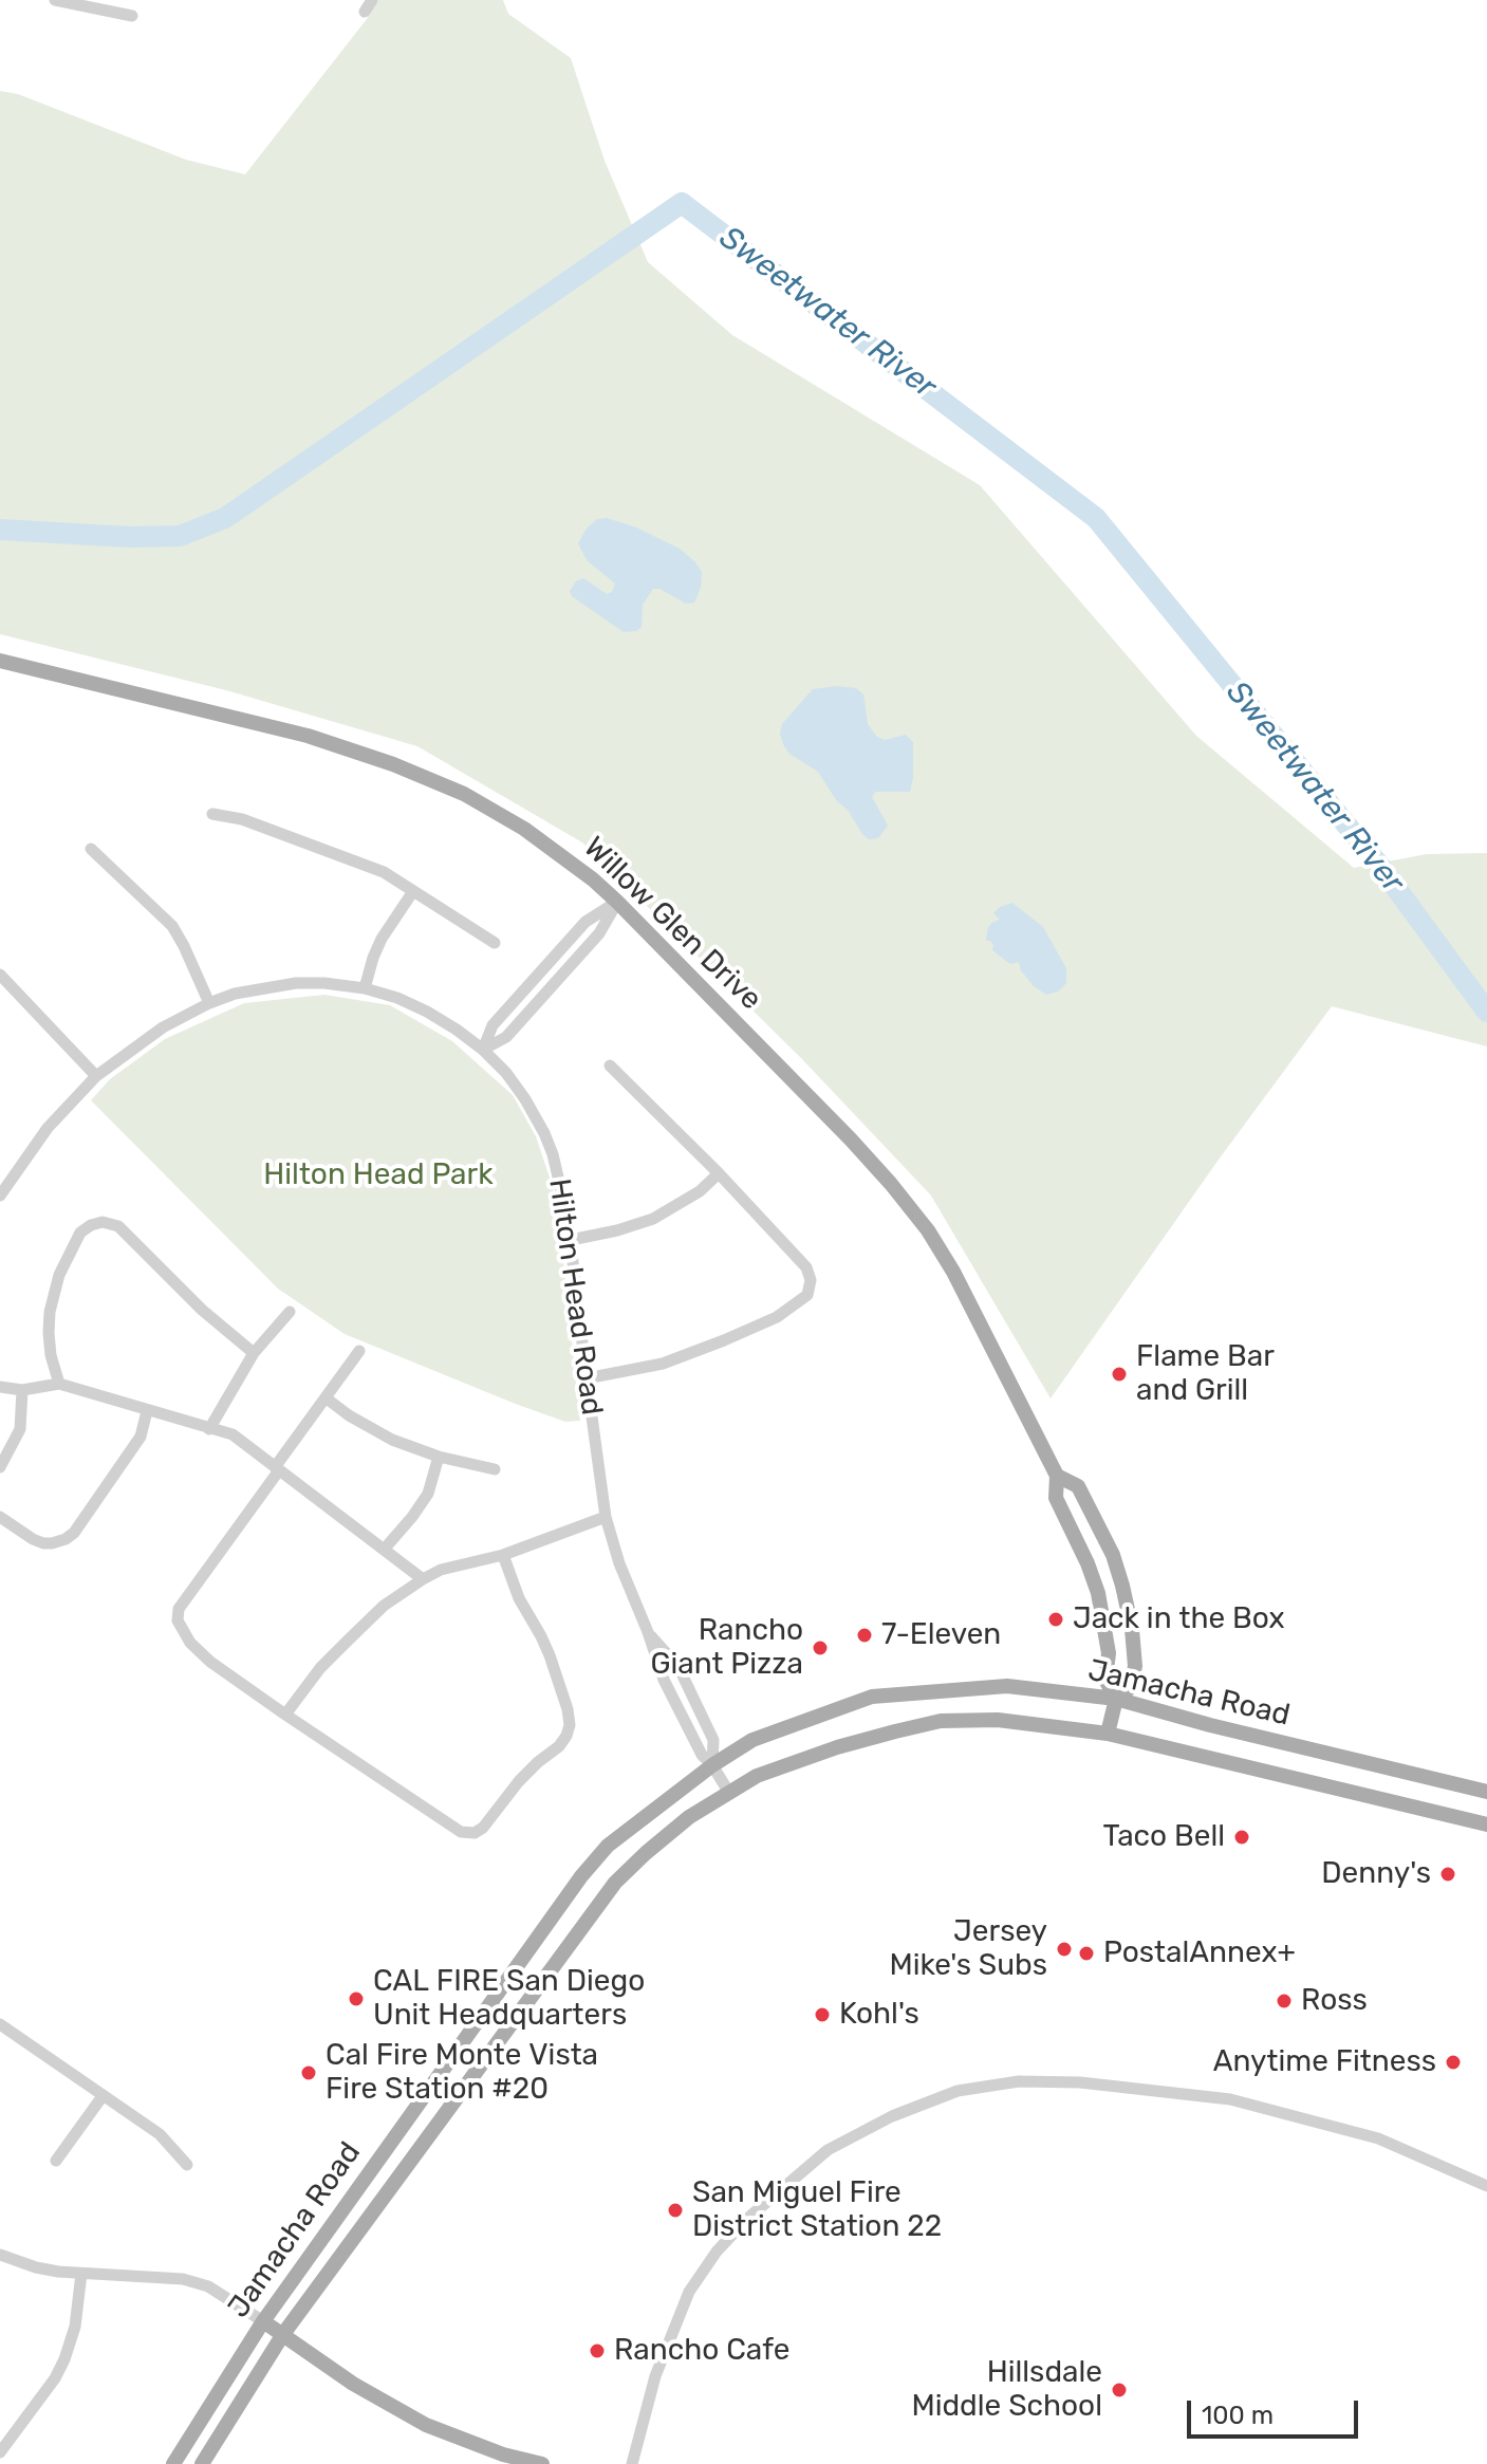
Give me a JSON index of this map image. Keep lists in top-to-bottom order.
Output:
{
  "streets": {
    "main road": ["Willow Glen Drive", "Jamacha Road"],
    "street": ["Hilton Head Road"]
  },
  "crossings": [
    ["Willow Glen Drive", "Jamacha Road"],
    ["Hilton Head Road", "Jamacha Road"]
  ],
  "water": ["Sweetwater River"],
  "parks": ["Hilton Head Park"],
  "places": [
    "Flame Bar and Grill",
    "Jack in the Box",
    "7-Eleven",
    "Rancho Giant Pizza",
    "Taco Bell",
    "Denny's",
    "Jersey Mike's Subs",
    "PostalAnnex+",
    "CAL FIRE San Diego Unit Headquarters",
    "Ross",
    "Kohl's",
    "Anytime Fitness",
    "Cal Fire Monte Vista Fire Station #20",
    "San Miguel Fire District Station 22",
    "Rancho Cafe",
    "Hillsdale Middle School"
  ],
  "scale_bar": "100 m"
}
